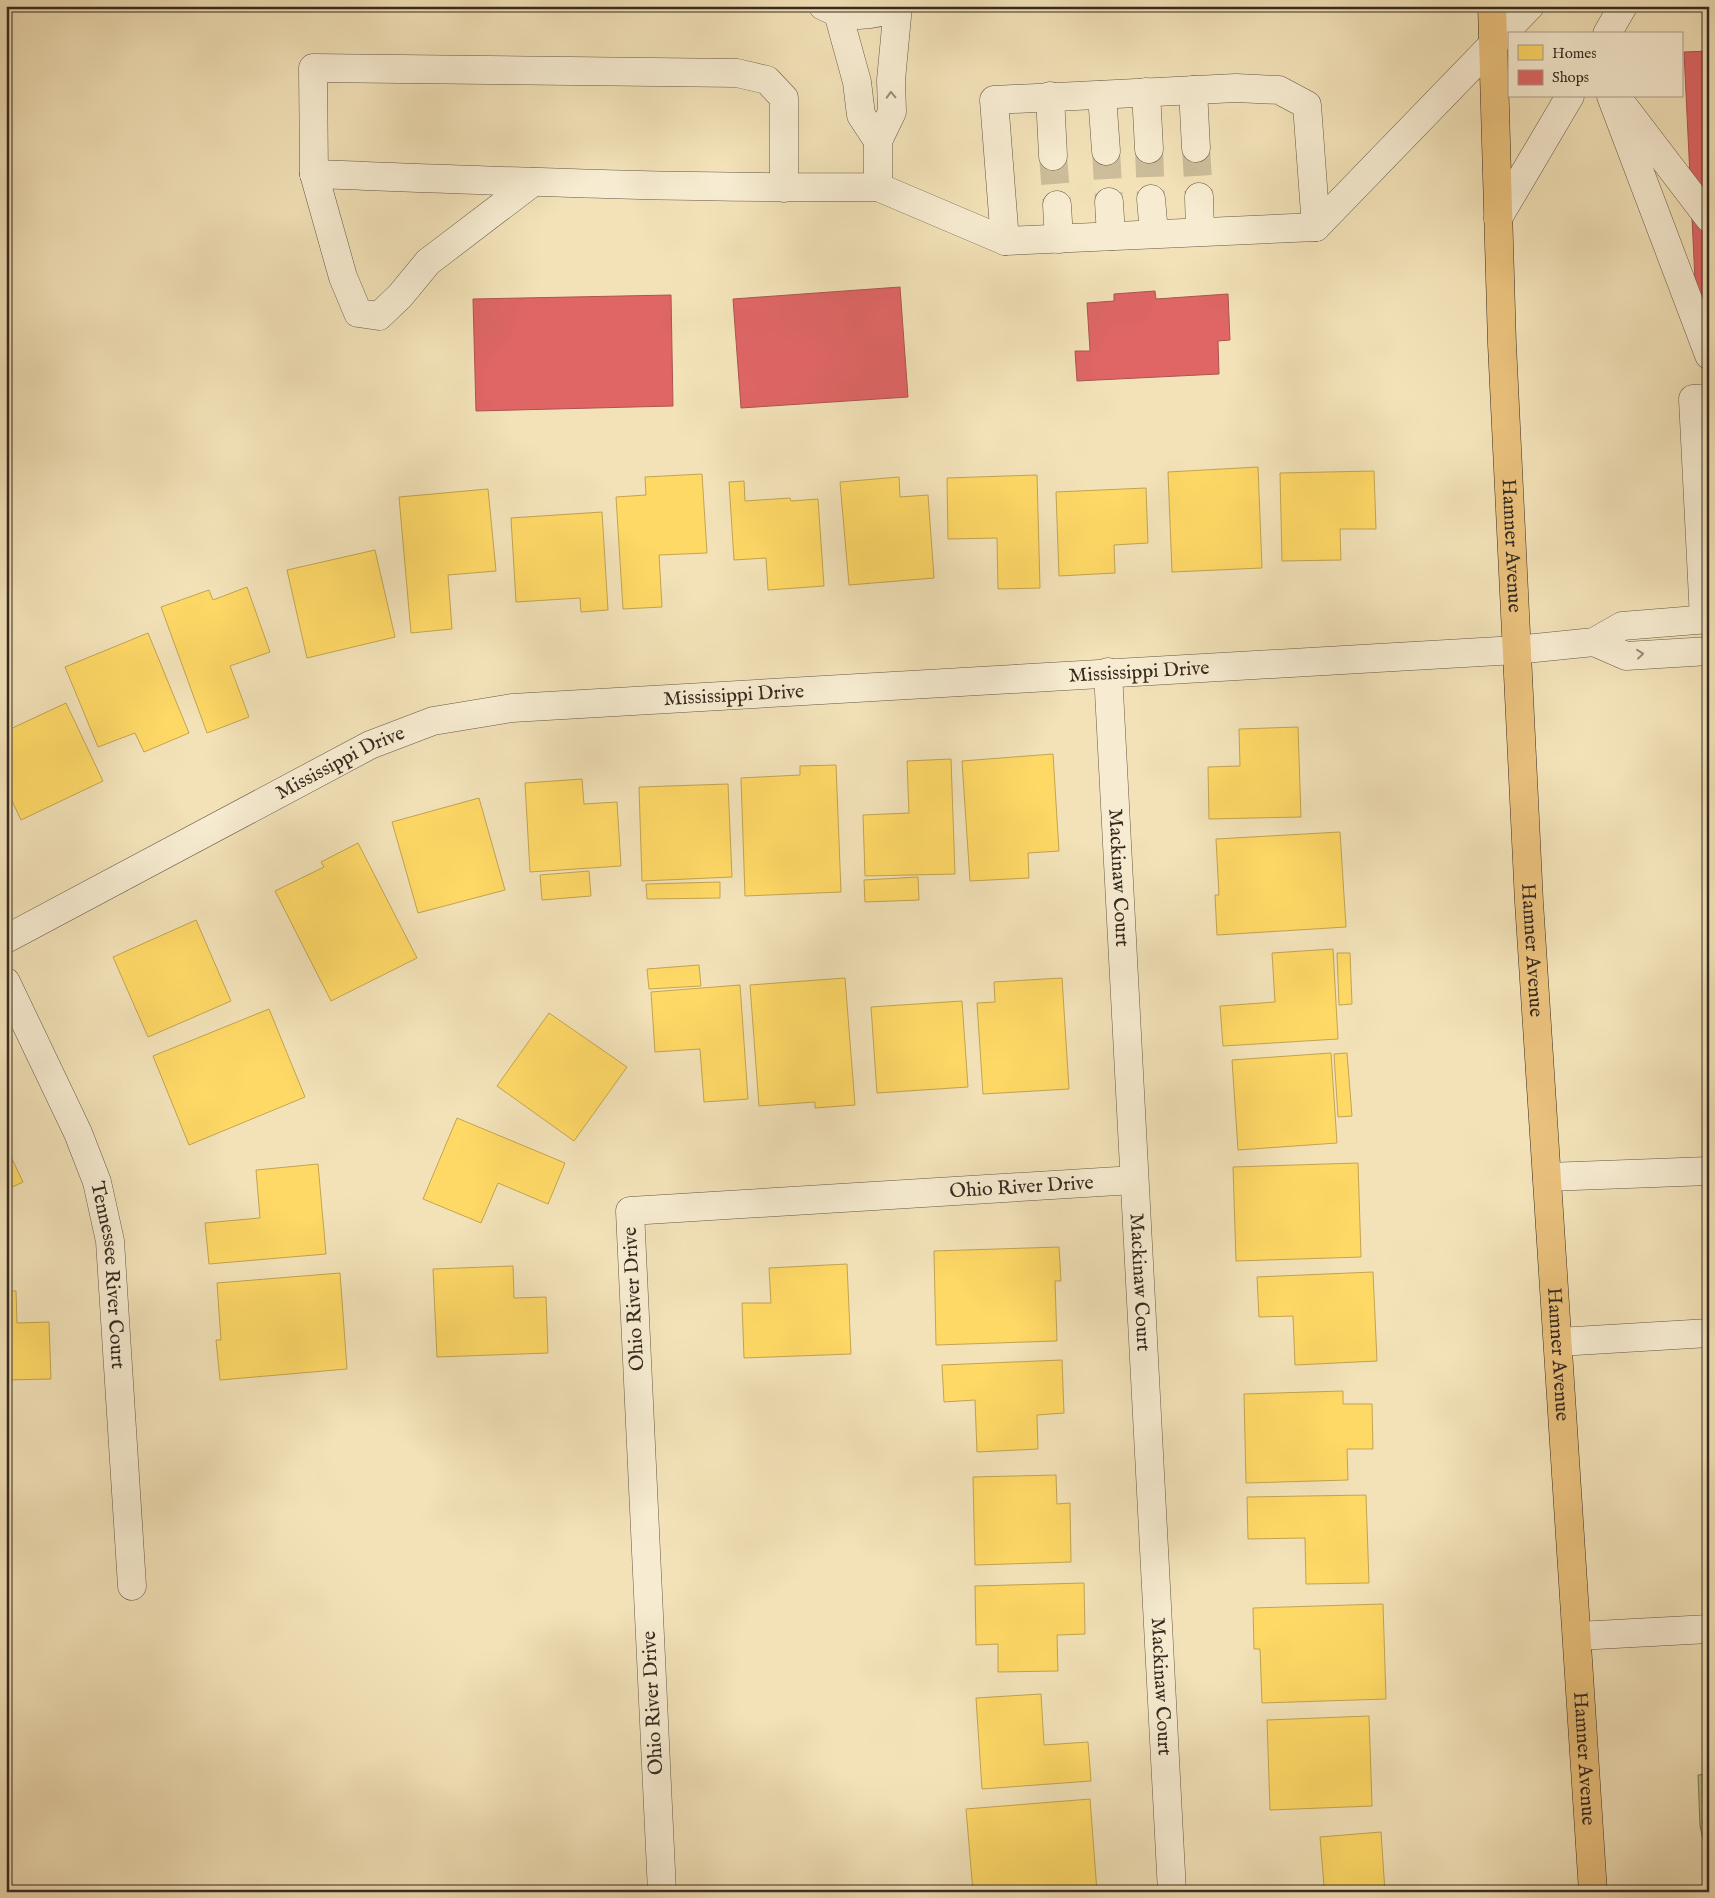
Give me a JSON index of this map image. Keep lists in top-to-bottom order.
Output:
{
  "streets": {
    "main road": ["Hamner Avenue"],
    "street": [
      "Mississippi Drive",
      "Mackinaw Court",
      "Ohio River Drive",
      "Tennessee River Court"
    ]
  },
  "crossings": [
    ["Hamner Avenue", "Mississippi Drive"],
    ["Mississippi Drive", "Mackinaw Court"],
    ["Mackinaw Court", "Ohio River Drive"]
  ],
  "legend": ["Homes", "Shops"]
}
